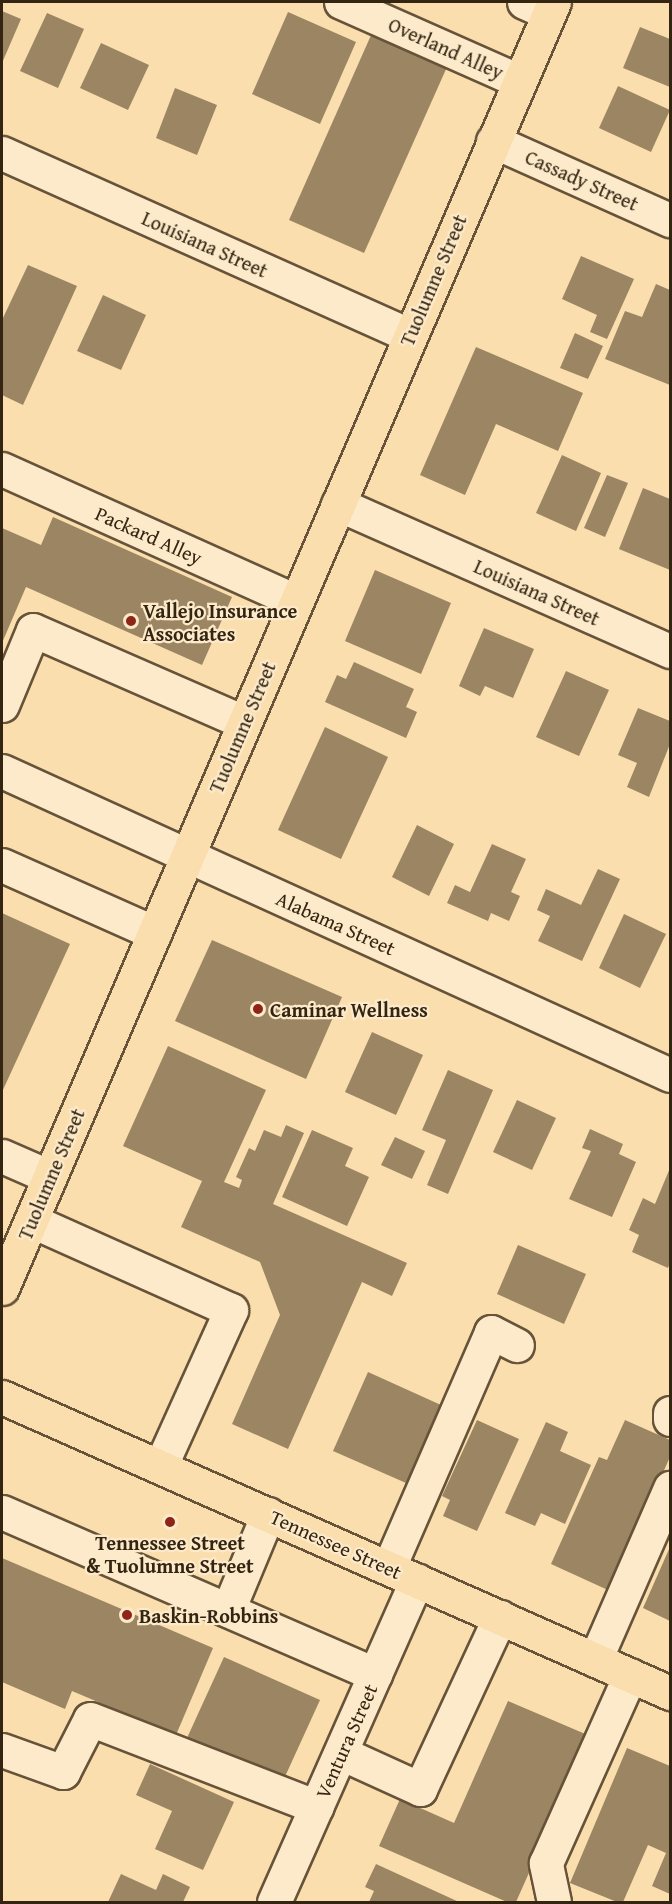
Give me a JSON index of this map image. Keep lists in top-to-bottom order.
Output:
{
  "streets": {
    "main road": ["Tuolumne Street", "Tennessee Street"],
    "street": [
      "Overland Alley",
      "Cassady Street",
      "Louisiana Street",
      "Packard Alley",
      "Alabama Street",
      "Ventura Street"
    ]
  },
  "crossings": [
    ["Overland Alley", "Tuolumne Street"],
    ["Cassady Street", "Tuolumne Street"],
    ["Louisiana Street", "Tuolumne Street"],
    ["Tuolumne Street", "Packard Alley"],
    ["Tuolumne Street", "Alabama Street"],
    ["Tennessee Street", "Ventura Street"]
  ],
  "places": [
    "Vallejo Insurance Associates",
    "Caminar Wellness",
    "Tennessee Street & Tuolumne Street",
    "Baskin-Robbins"
  ]
}
